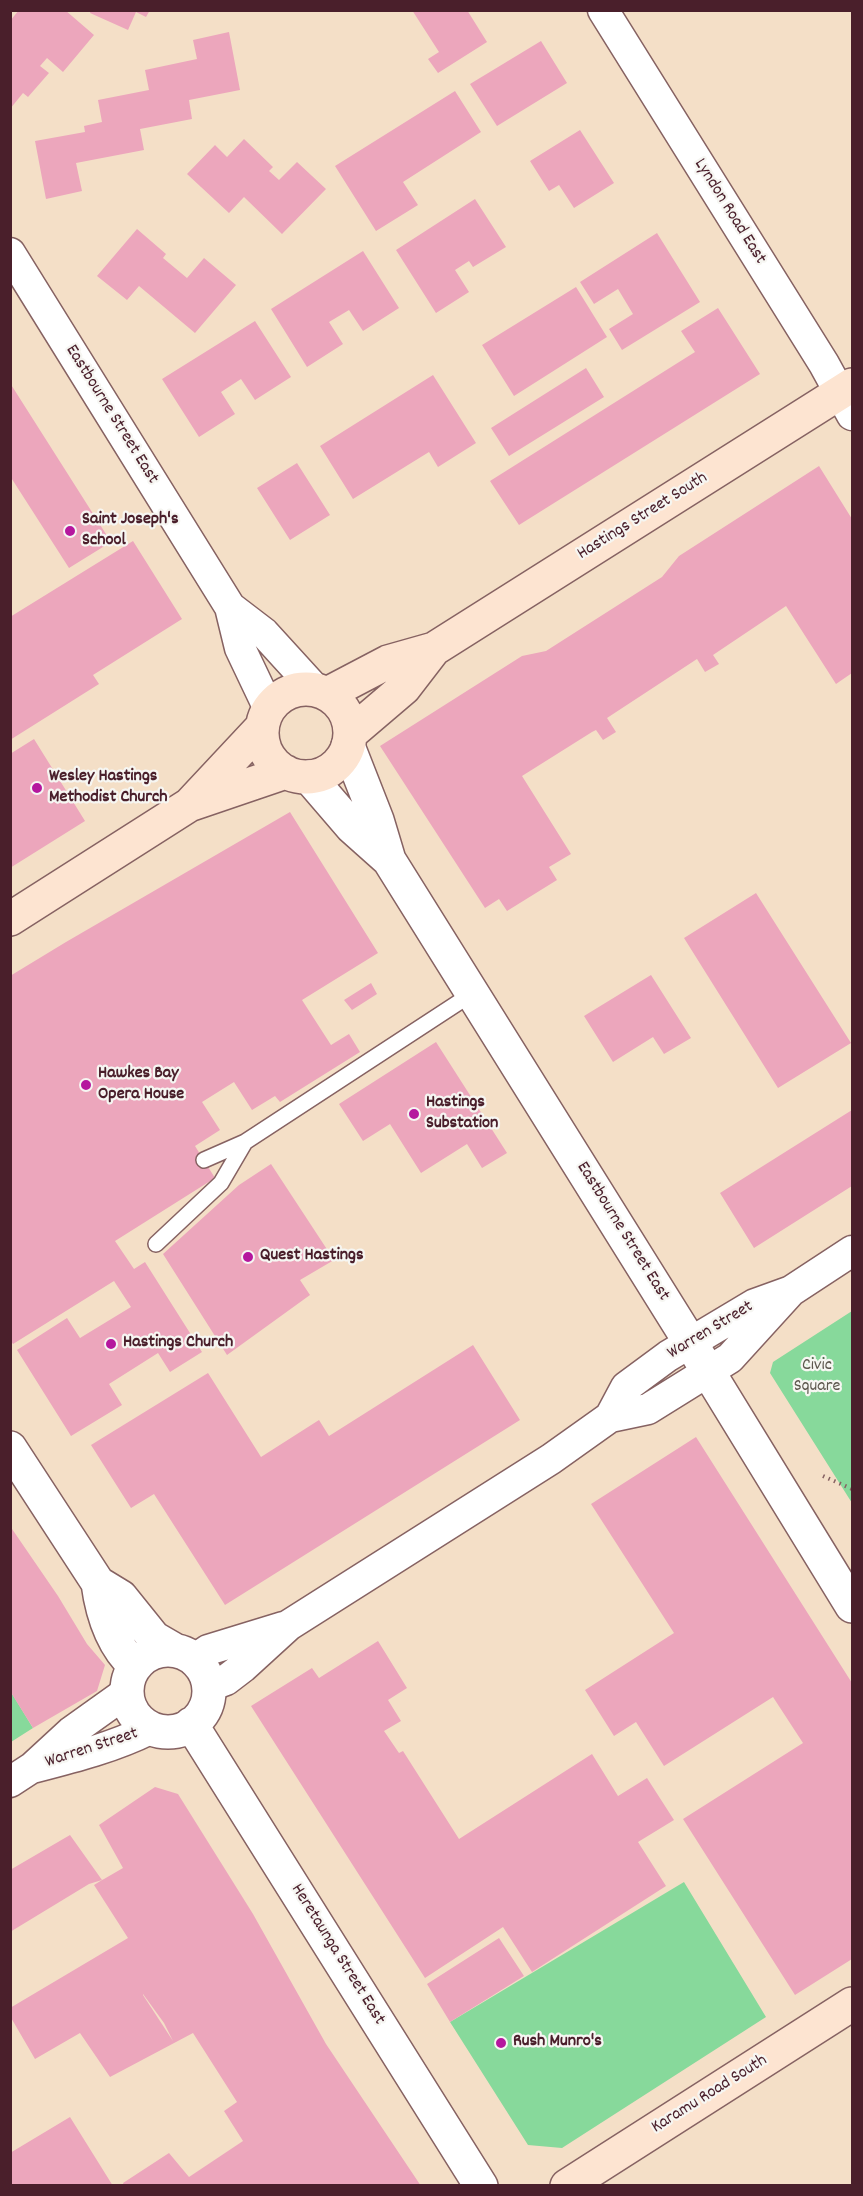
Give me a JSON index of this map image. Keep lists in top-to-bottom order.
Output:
{
  "streets": {
    "main road": ["Hastings Street South", "Karamu Road South"],
    "street": [
      "Lyndon Road East",
      "Eastbourne Street East",
      "Warren Street",
      "Heretaunga Street East"
    ]
  },
  "crossings": [
    ["Lyndon Road East", "Hastings Street South"],
    ["Eastbourne Street East", "Hastings Street South"],
    ["Eastbourne Street East", "Warren Street"],
    ["Warren Street", "Heretaunga Street East"]
  ],
  "parks": ["Civic Square"],
  "places": [
    "Saint Joseph's School",
    "Wesley Hastings Methodist Church",
    "Hawkes Bay Opera House",
    "Hastings Substation",
    "Quest Hastings",
    "Hastings Church",
    "Rush Munro's"
  ]
}
